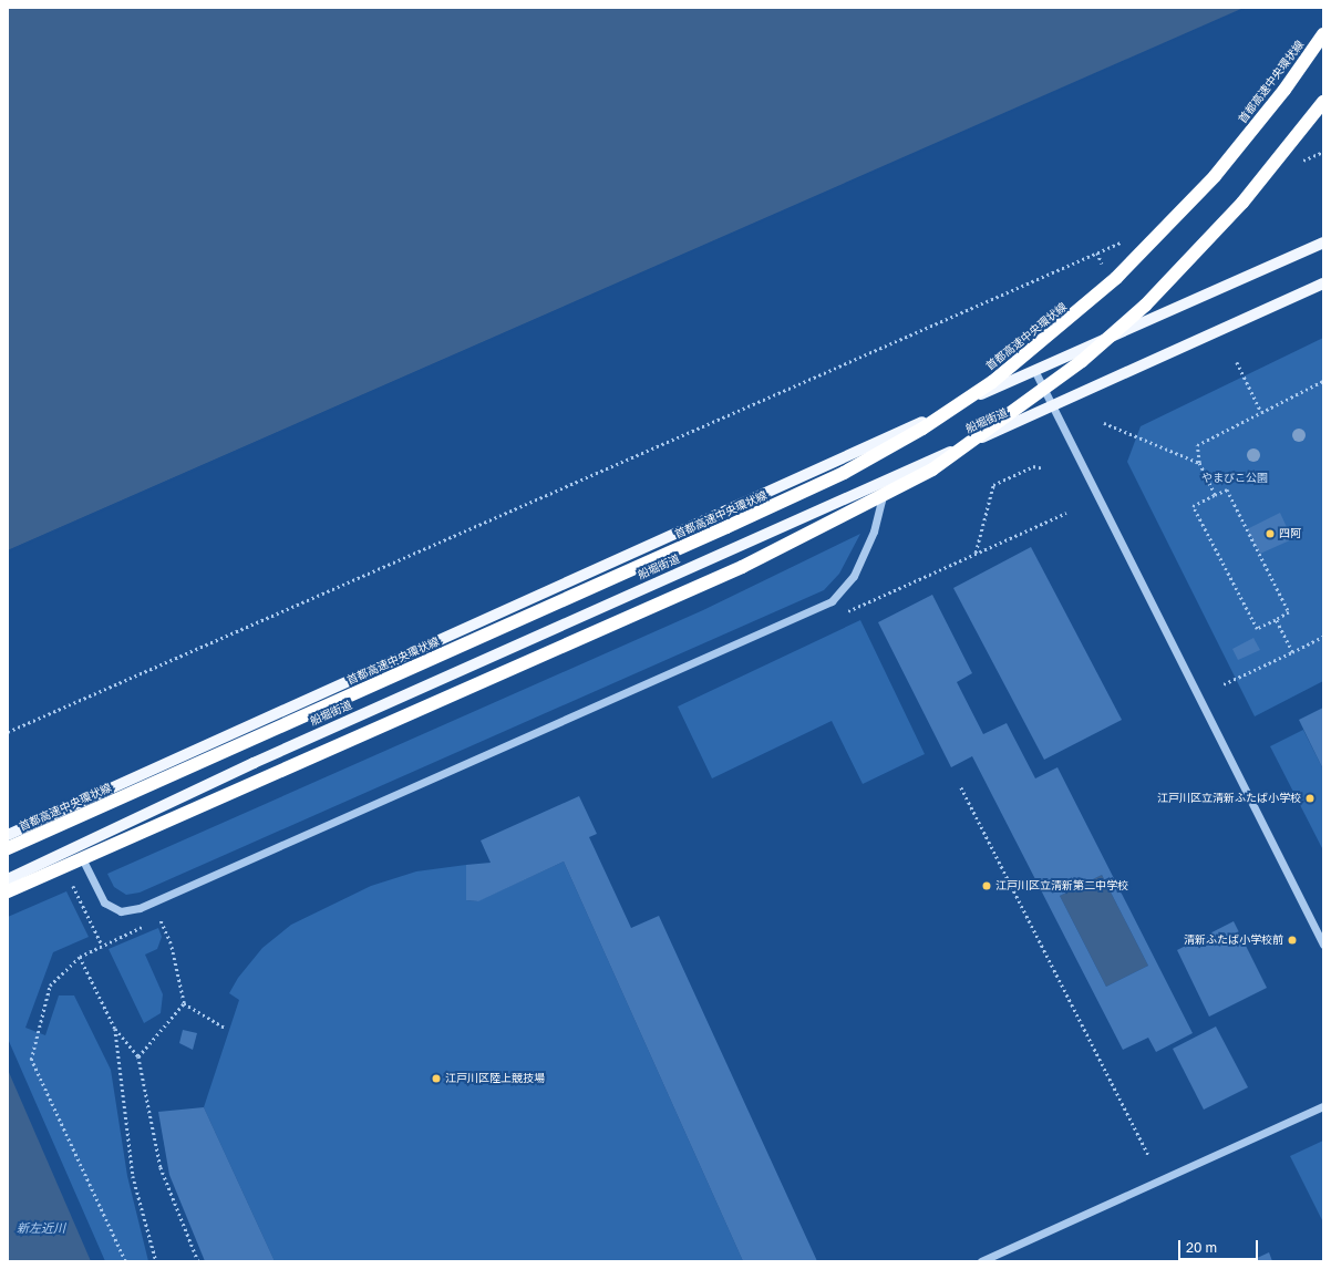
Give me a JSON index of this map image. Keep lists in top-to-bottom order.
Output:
{
  "streets": {
    "highway": ["首都高速中央環状線"],
    "main road": ["船堀街道"]
  },
  "water": ["新左近川"],
  "parks": ["やまびこ公園"],
  "places": [
    "四阿",
    "江戸川区立清新ふたば小学校",
    "江戸川区立清新第二中学校",
    "清新ふたば小学校前",
    "江戸川区陸上競技場"
  ],
  "scale_bar": "20 m"
}
